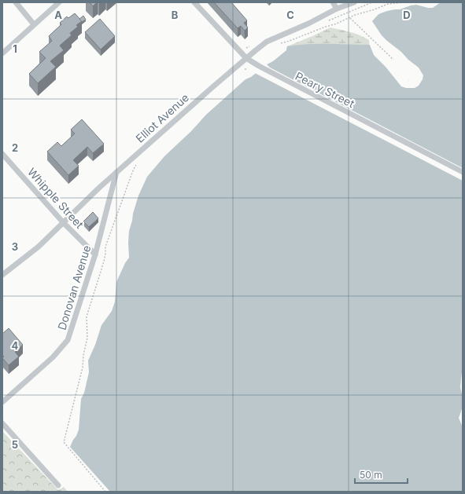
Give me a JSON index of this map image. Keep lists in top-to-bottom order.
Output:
{
  "streets": {
    "street": [
      "Peary Street",
      "Elliot Avenue",
      "Whipple Street",
      "Donovan Avenue"
    ]
  },
  "crossings": [
    ["Peary Street", "Elliot Avenue"],
    ["Elliot Avenue", "Whipple Street"],
    ["Elliot Avenue", "Donovan Avenue"],
    ["Whipple Street", "Donovan Avenue"]
  ],
  "scale_bar": "50 m",
  "grid": {
    "columns": [
      "A",
      "B",
      "C",
      "D"
    ],
    "rows": [
      "1",
      "2",
      "3",
      "4",
      "5"
    ]
  }
}
